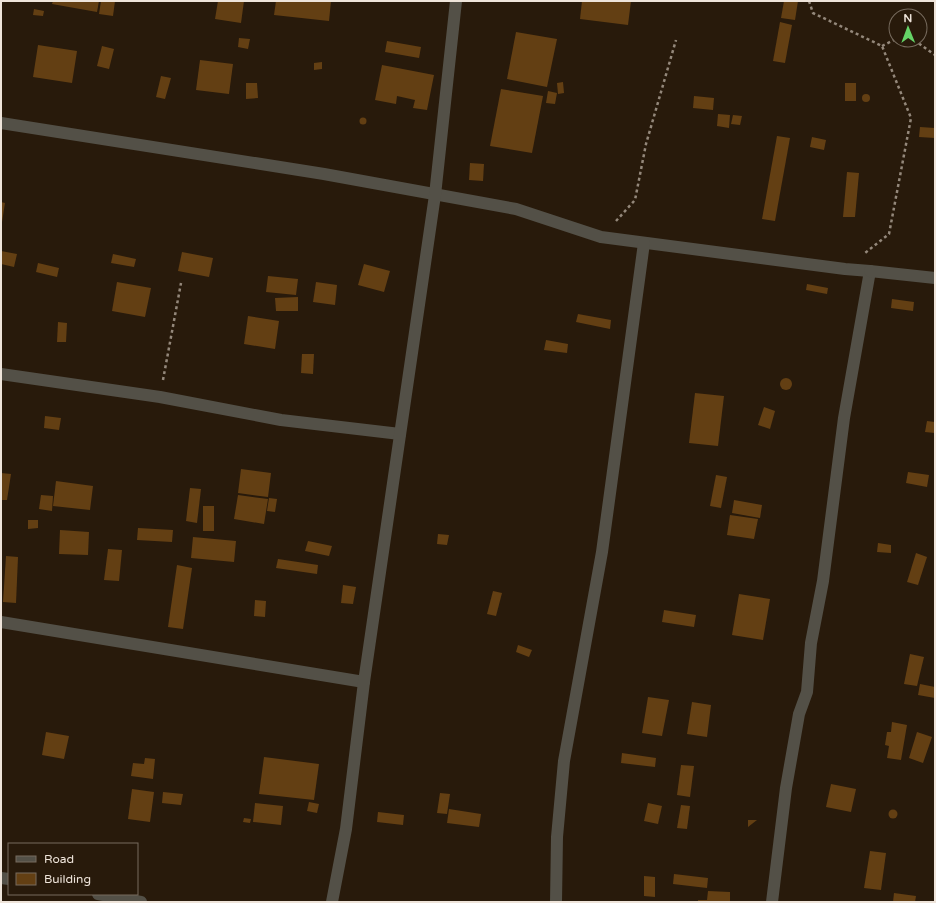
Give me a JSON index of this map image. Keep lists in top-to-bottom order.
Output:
{
  "legend": ["Road", "Building"],
  "north": "top"
}
